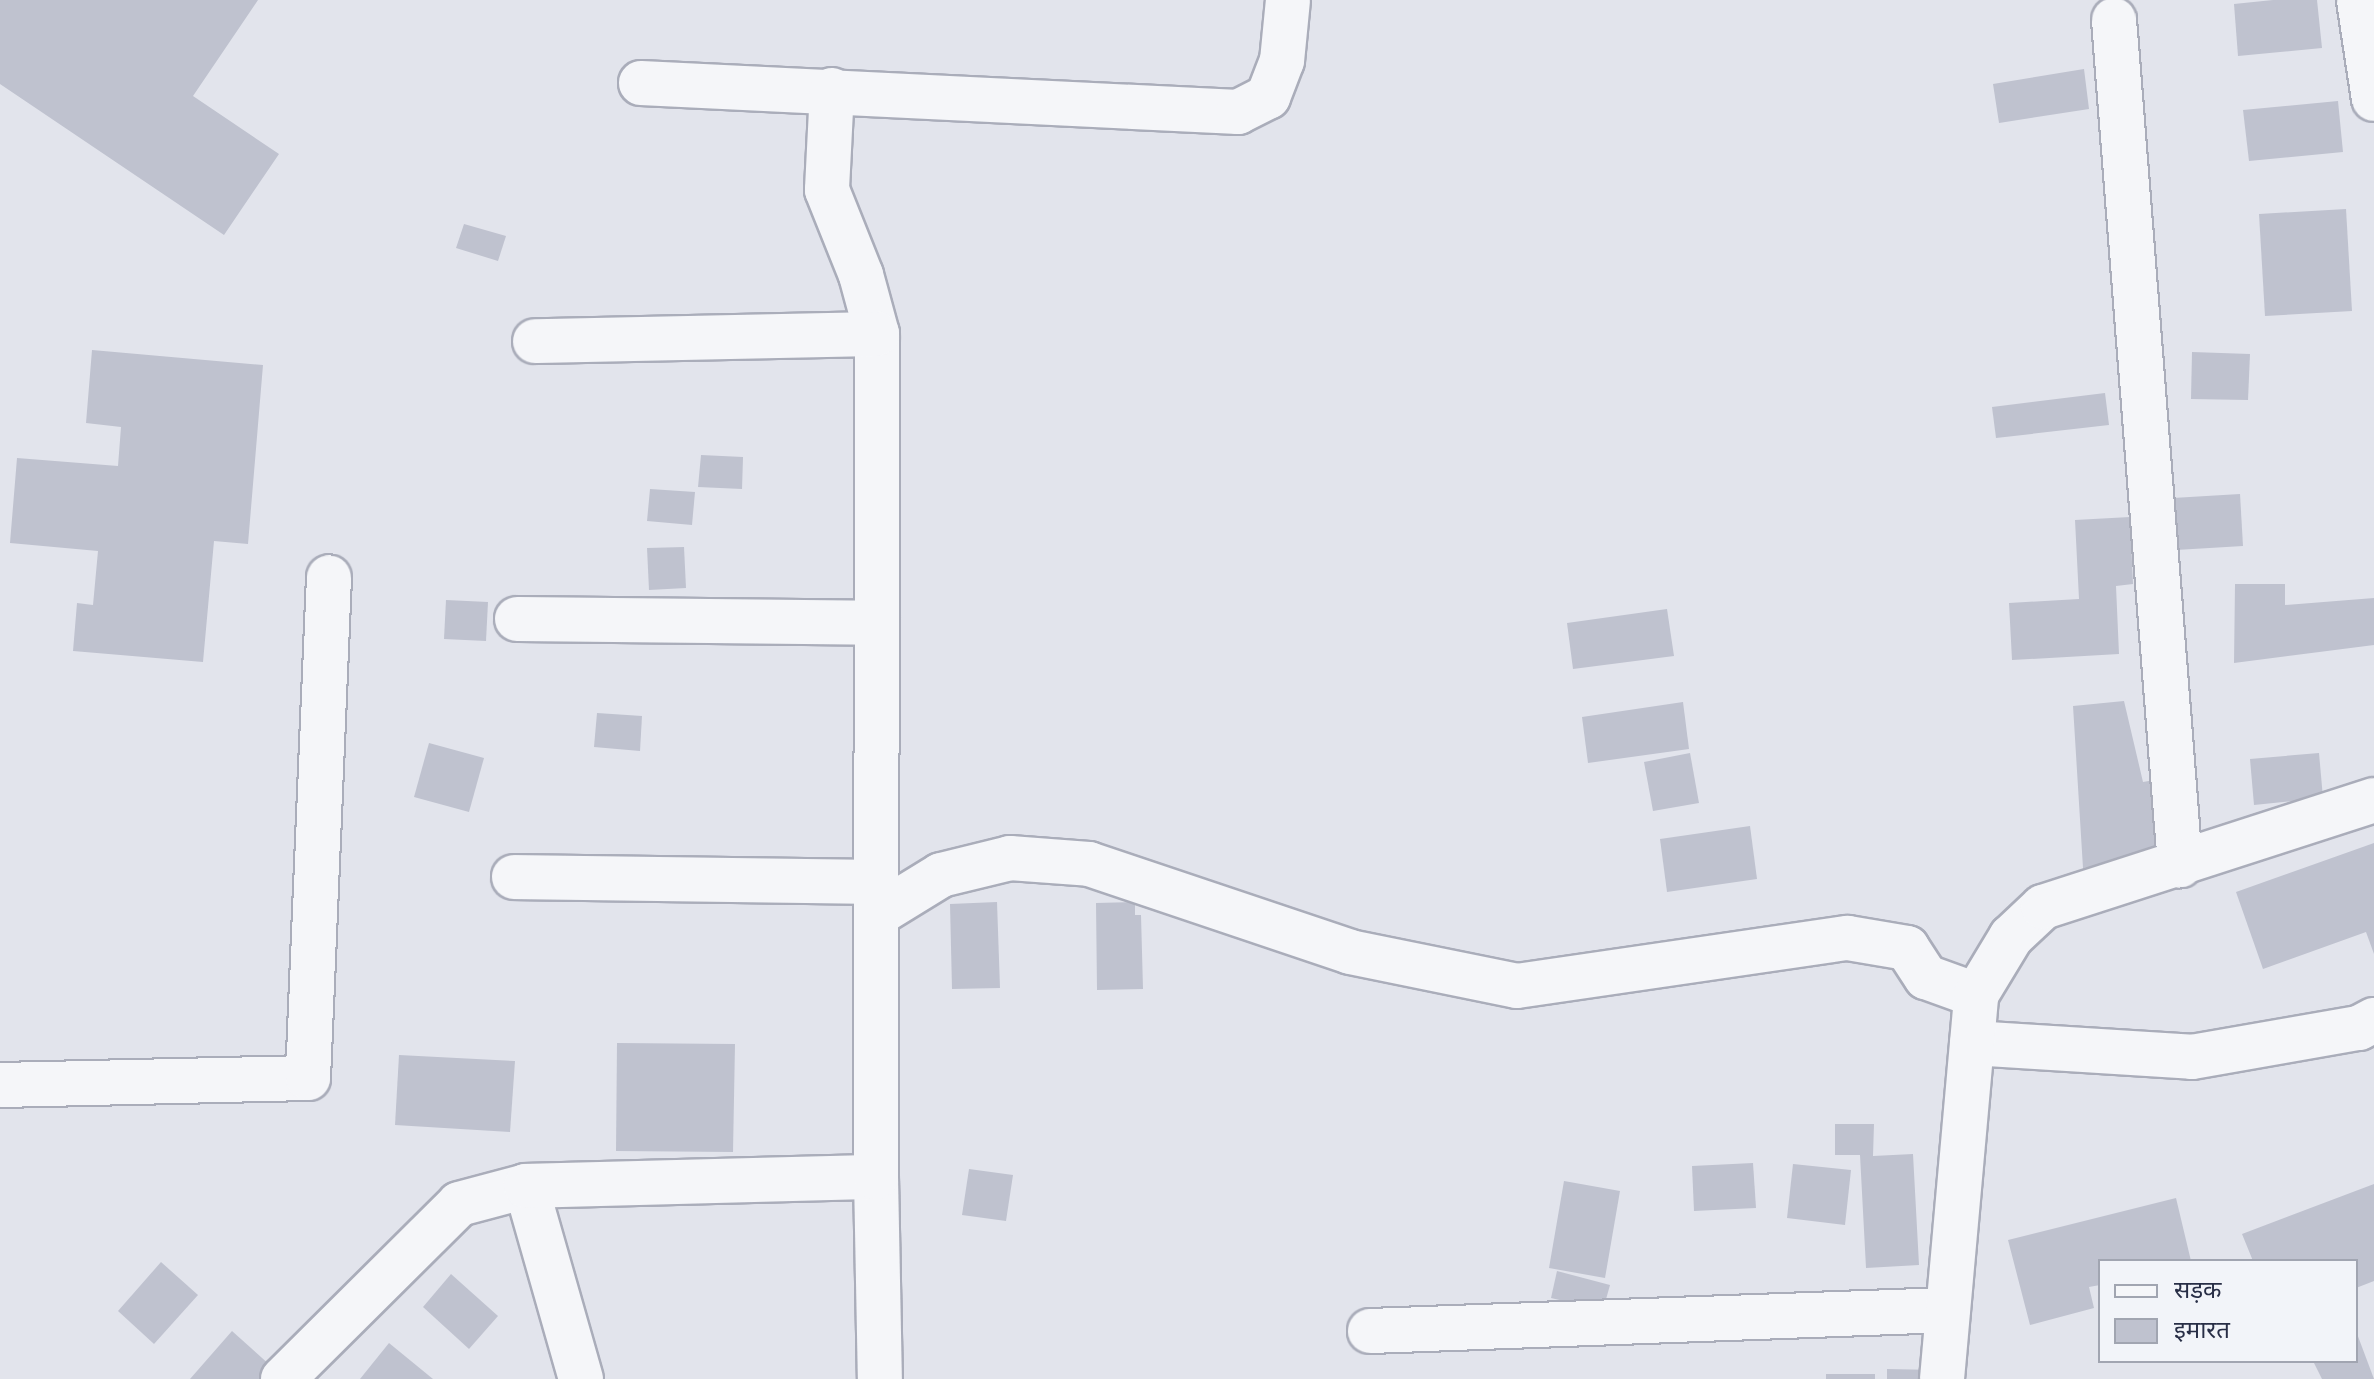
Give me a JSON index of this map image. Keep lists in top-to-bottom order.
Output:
{
  "legend": ["सड़क", "इमारत"]
}
